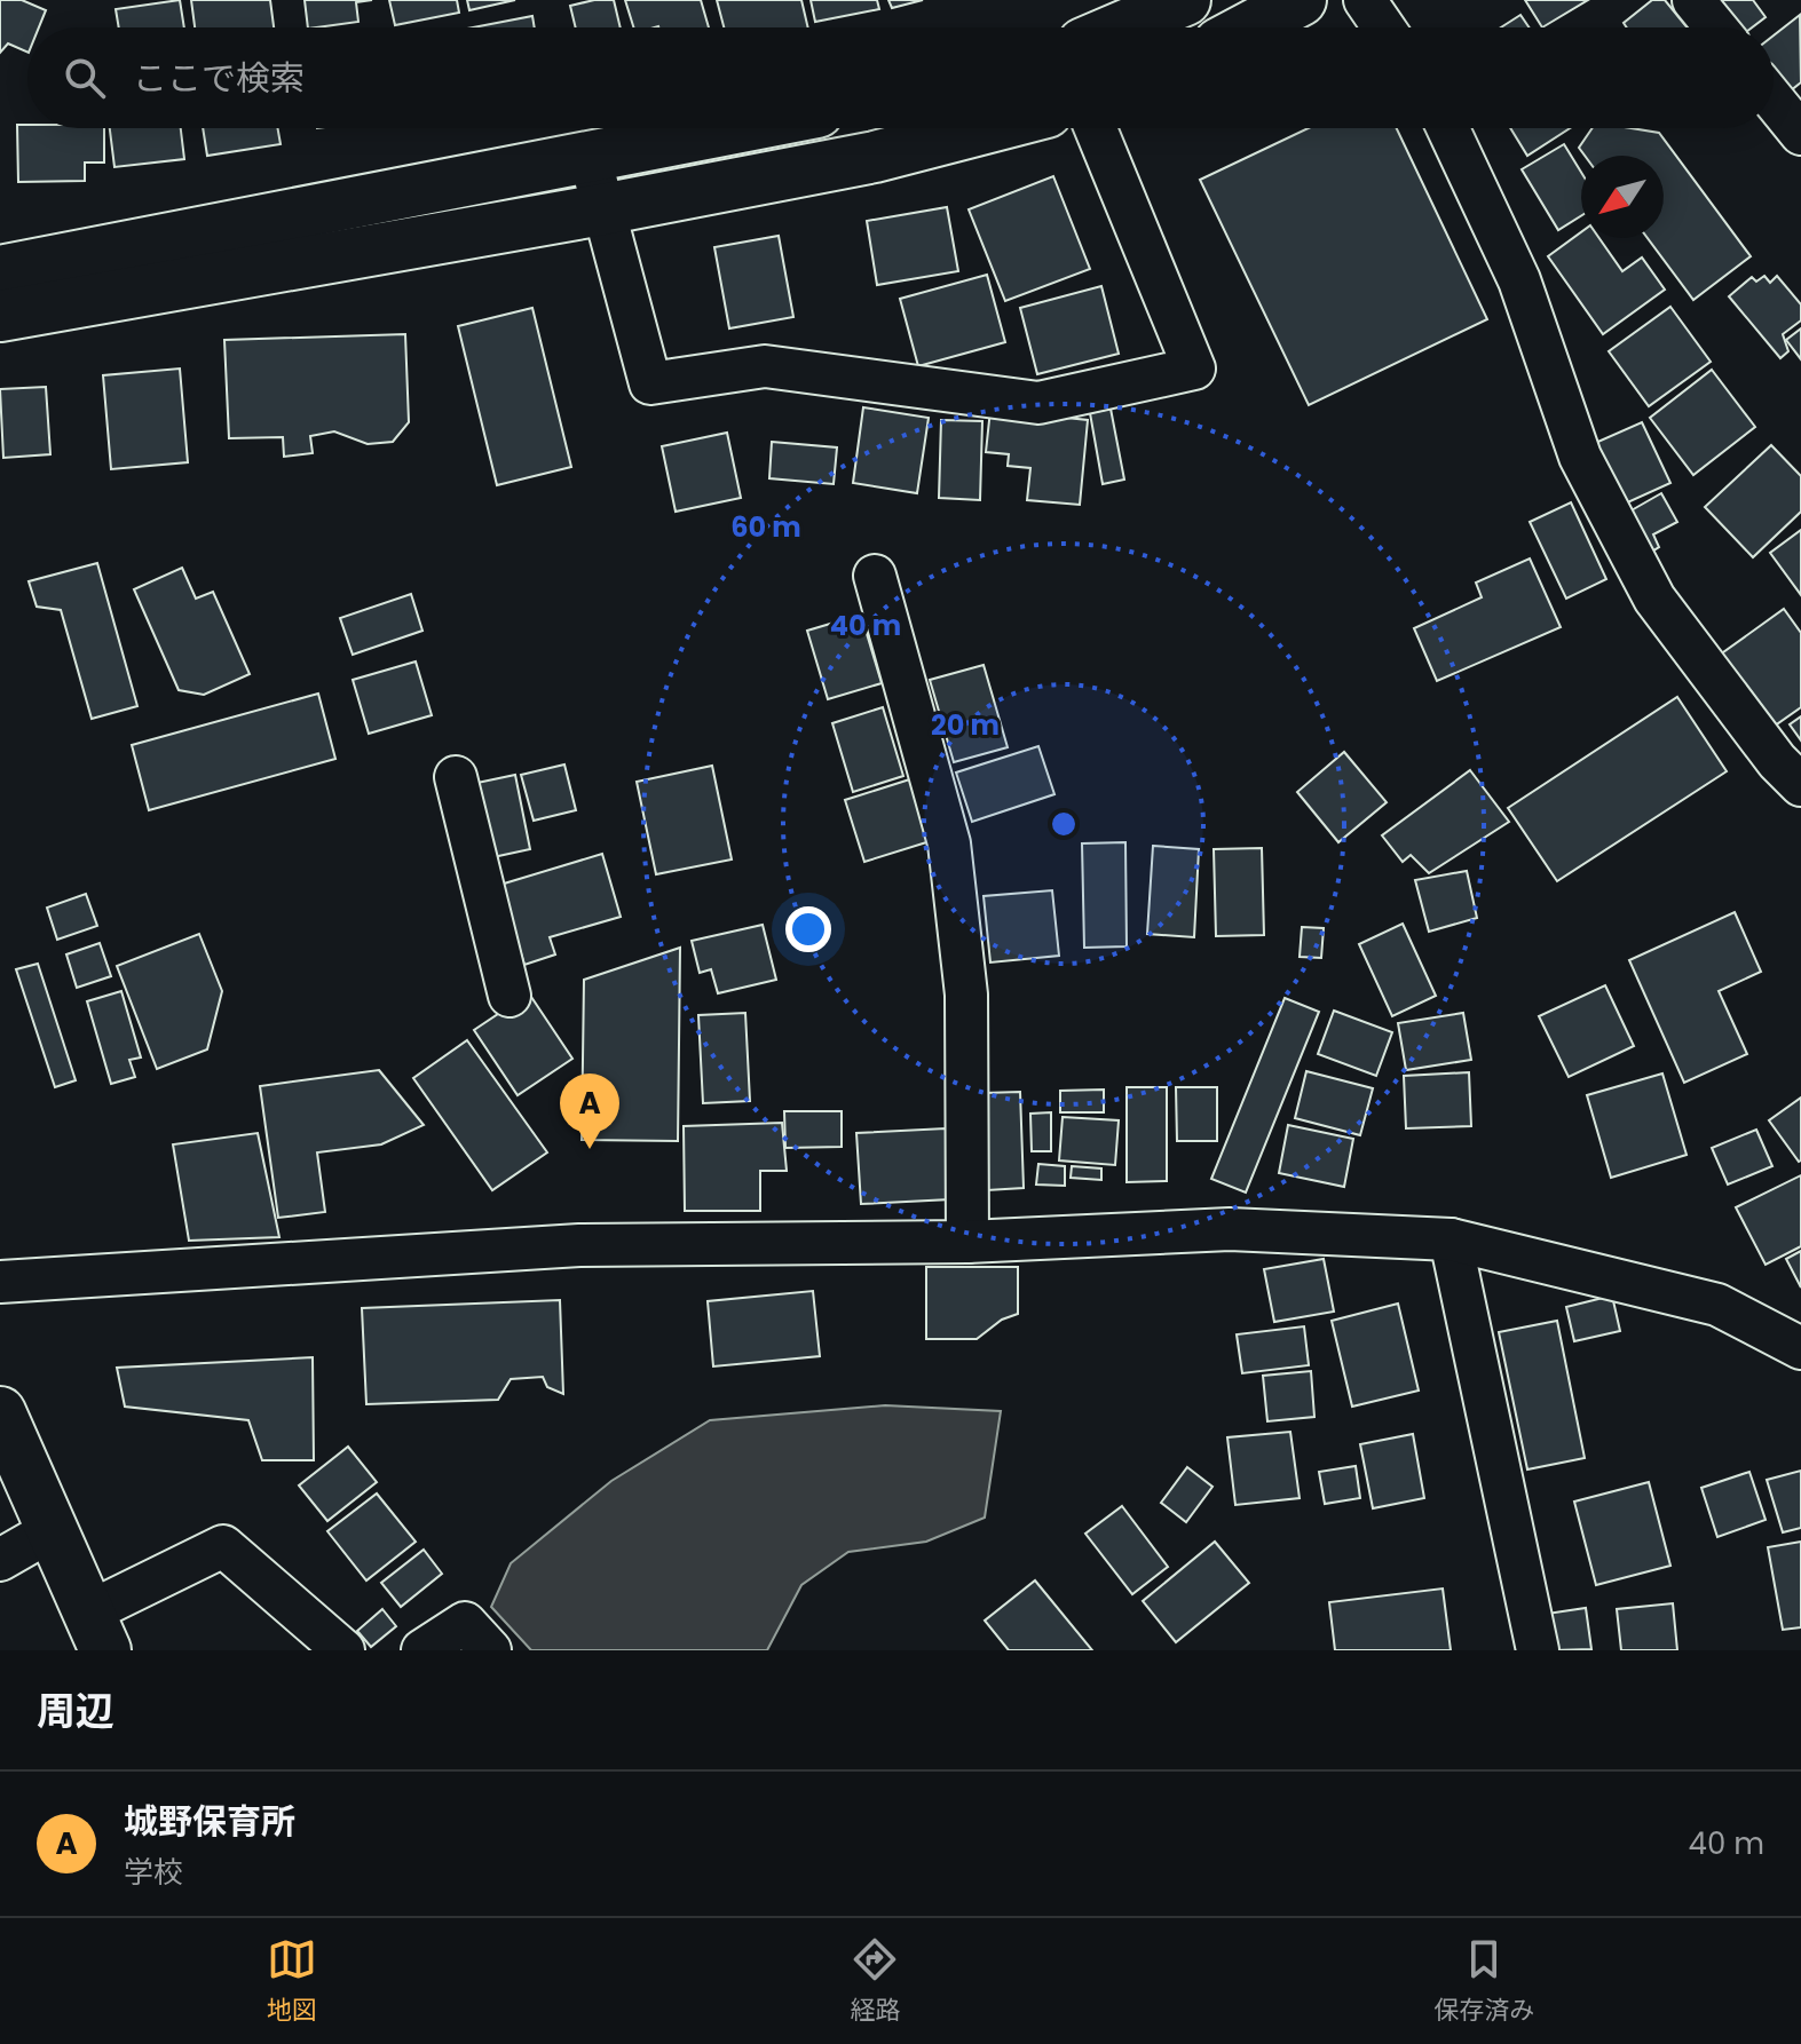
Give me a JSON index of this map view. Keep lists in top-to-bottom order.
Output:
{
  "north": "bottom left",
  "page": {
    "search": "ここで検索",
    "pins": "A",
    "heading": "周辺",
    "list": [
      {
        "mark": "A",
        "name": "城野保育所",
        "note": "学校",
        "value": "40 m"
      }
    ],
    "nav": ["地図", "経路", "保存済み"]
  },
  "rings": ["60 m", "40 m", "20 m"]
}
